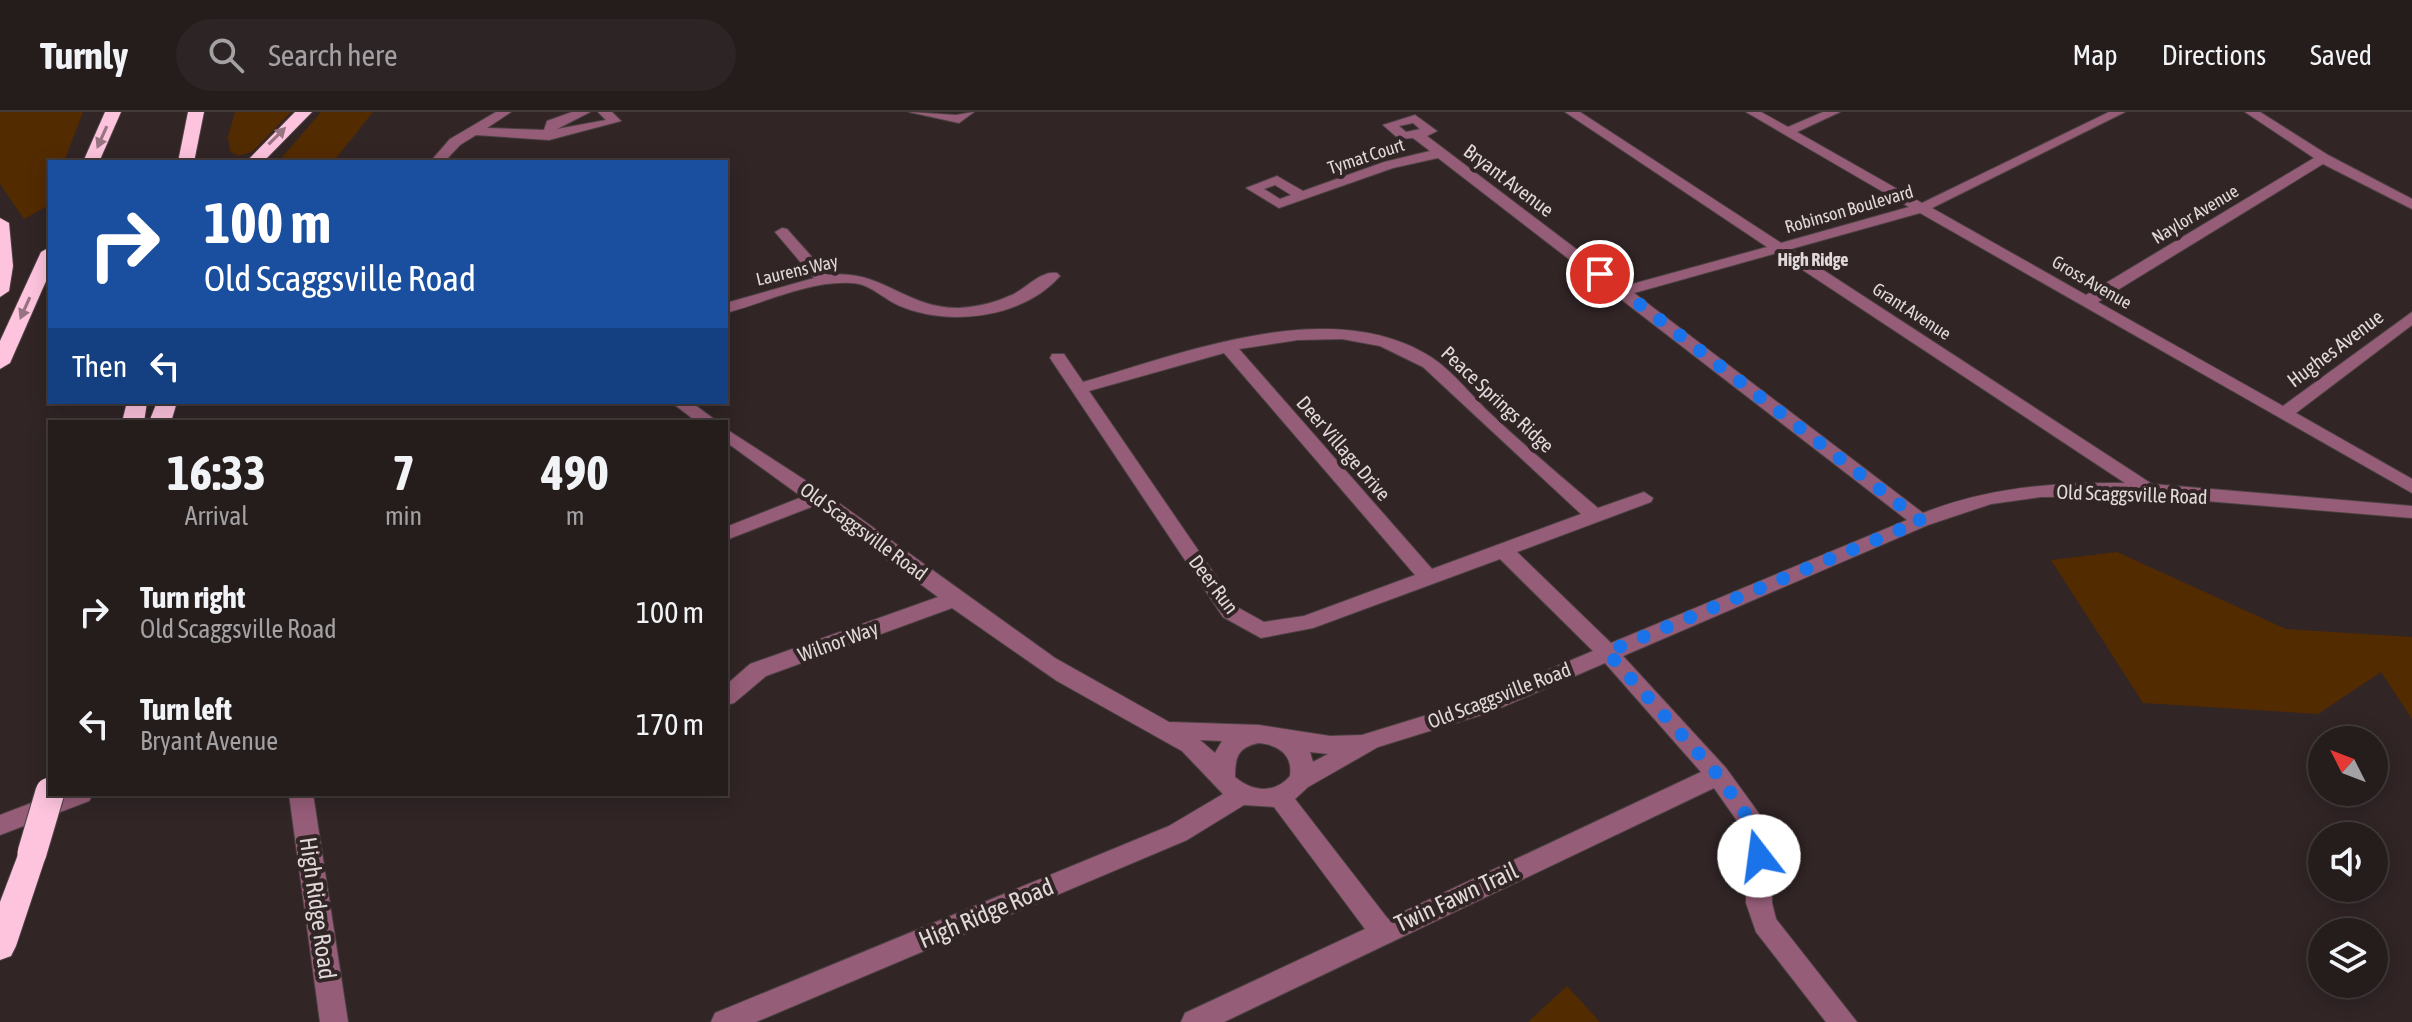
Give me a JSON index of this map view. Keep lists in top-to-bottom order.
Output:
{
  "streets": {
    "street": [
      "Tymat Court",
      "Bryant Avenue",
      "Robinson Boulevard",
      "Naylor Avenue",
      "Laurens Way",
      "Gross Avenue",
      "Grant Avenue",
      "Hughes Avenue",
      "Peace Springs Ridge",
      "Deer Village Drive",
      "Old Scaggsville Road",
      "Deer Run",
      "Wilnor Way",
      "Twin Fawn Trail",
      "High Ridge Road"
    ]
  },
  "crossings": [
    ["Tymat Court", "Bryant Avenue"],
    ["Bryant Avenue", "Robinson Boulevard"],
    ["Bryant Avenue", "Old Scaggsville Road"],
    ["Robinson Boulevard", "Gross Avenue"],
    ["Robinson Boulevard", "Grant Avenue"],
    ["Naylor Avenue", "Gross Avenue"],
    ["Gross Avenue", "Hughes Avenue"],
    ["Grant Avenue", "Old Scaggsville Road"],
    ["Peace Springs Ridge", "Deer Village Drive"],
    ["Peace Springs Ridge", "Deer Run"],
    ["Deer Village Drive", "Deer Run"],
    ["Old Scaggsville Road", "Wilnor Way"],
    ["Old Scaggsville Road", "High Ridge Road"]
  ],
  "districts": ["High Ridge"],
  "north": "top left",
  "page": {
    "header": "Turnly",
    "search": "Search here",
    "nav": ["Map", "Directions", "Saved"],
    "turn": ["100 m", "Old Scaggsville Road"],
    "then": "Then",
    "eta": [
      "16:33",
      "Arrival",
      "7",
      "min",
      "490",
      "m"
    ],
    "list": [
      {
        "name": "Turn right",
        "note": "Old Scaggsville Road",
        "value": "100 m"
      },
      {
        "name": "Turn left",
        "note": "Bryant Avenue",
        "value": "170 m"
      }
    ]
  }
}
